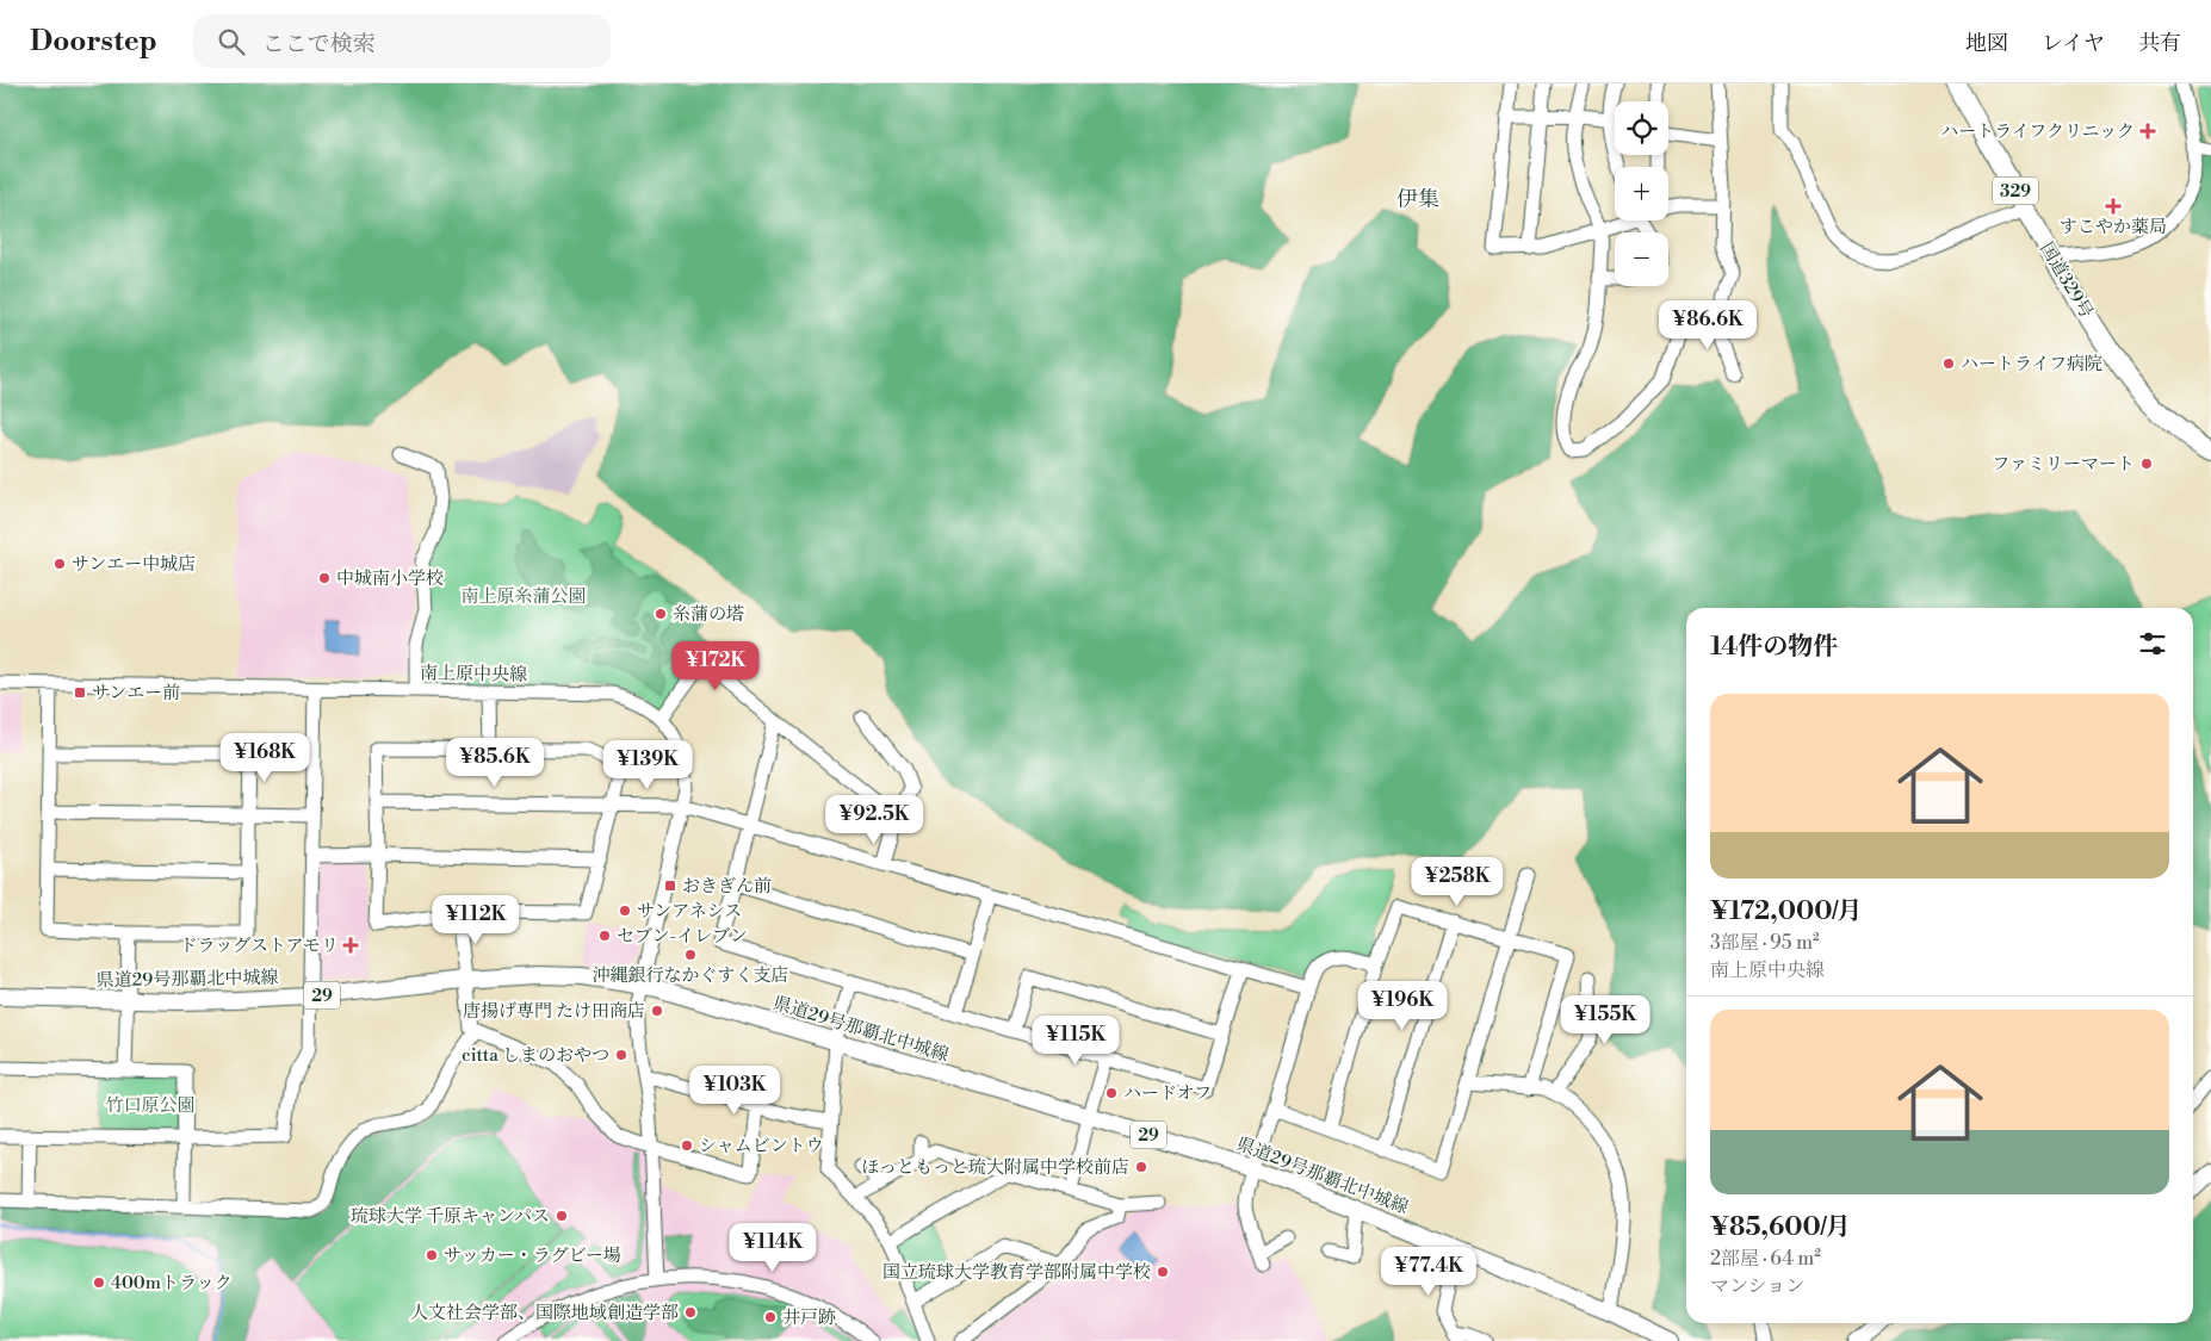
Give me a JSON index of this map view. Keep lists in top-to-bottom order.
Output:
{
  "streets": {
    "highway": ["329", "国道329号"],
    "main road": ["県道29号那覇北中城線", "29"],
    "street": ["南上原中央線"]
  },
  "crossings": [
    ["南上原中央線", "県道29号那覇北中城線"]
  ],
  "districts": ["伊集"],
  "parks": ["南上原糸蒲公園", "竹口原公園"],
  "places": {
    "health": ["ハートライフクリニック", "すこやか薬局", "ドラッグストアモリ"],
    "other": [
      "ハートライフ病院",
      "ファミリーマート",
      "サンエー中城店",
      "中城南小学校",
      "糸蒲の塔",
      "サンアネシス",
      "セブン-イレブン",
      "沖縄銀行なかぐすく支店",
      "唐揚げ専門 たけ田商店",
      "citta しまのおやつ",
      "ハードオフ",
      "シャムビントウ",
      "ほっともっと琉大附属中学校前店",
      "琉球大学 千原キャンパス",
      "サッカー・ラグビー場",
      "国立琉球大学教育学部附属中学校",
      "400mトラック",
      "人文社会学部、国際地域創造学部",
      "井戸跡"
    ],
    "transit": ["サンエー前", "おきぎん前"]
  },
  "page": {
    "header": "Doorstep",
    "search": "ここで検索",
    "nav": ["地図", "レイヤ", "共有"],
    "map_buttons": ["+", "−"],
    "price": [
      "¥86.6K",
      "¥172K",
      "¥168K",
      "¥85.6K",
      "¥139K",
      "¥92.5K",
      "¥258K",
      "¥112K",
      "¥196K",
      "¥155K",
      "¥115K",
      "¥103K",
      "¥114K",
      "¥77.4K"
    ],
    "heading": "14件の物件",
    "list": [
      {
        "name": "¥172,000/月",
        "note": "3部屋 · 95 m² · 南上原中央線"
      },
      {
        "name": "¥85,600/月",
        "note": "2部屋 · 64 m² · マンション"
      }
    ]
  }
}
